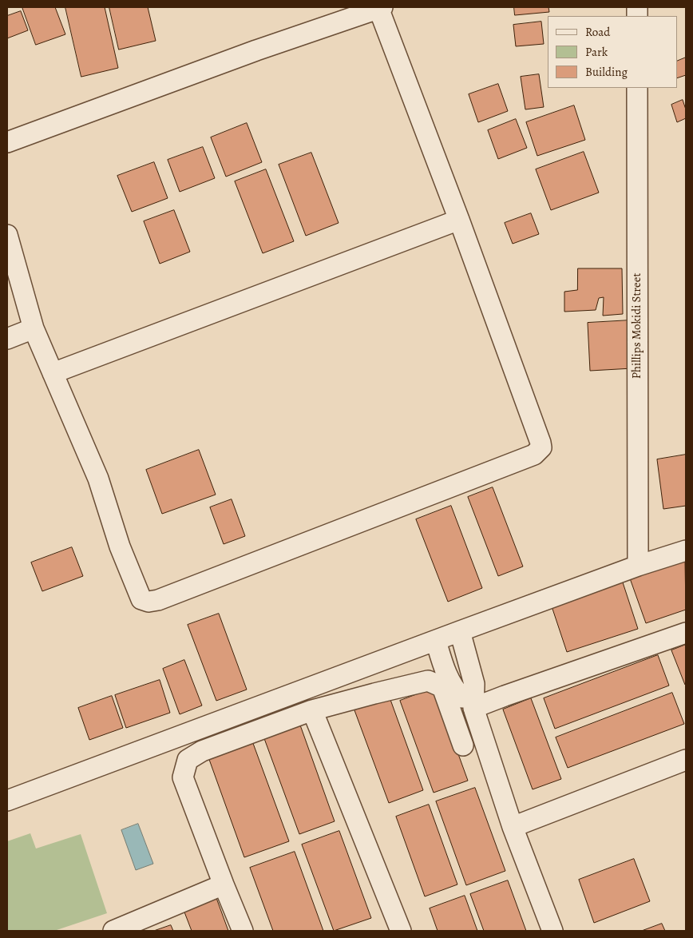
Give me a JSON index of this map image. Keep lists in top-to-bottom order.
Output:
{
  "streets": {
    "street": ["Phillips Mokidi Street"]
  },
  "legend": ["Road", "Park", "Building"]
}
